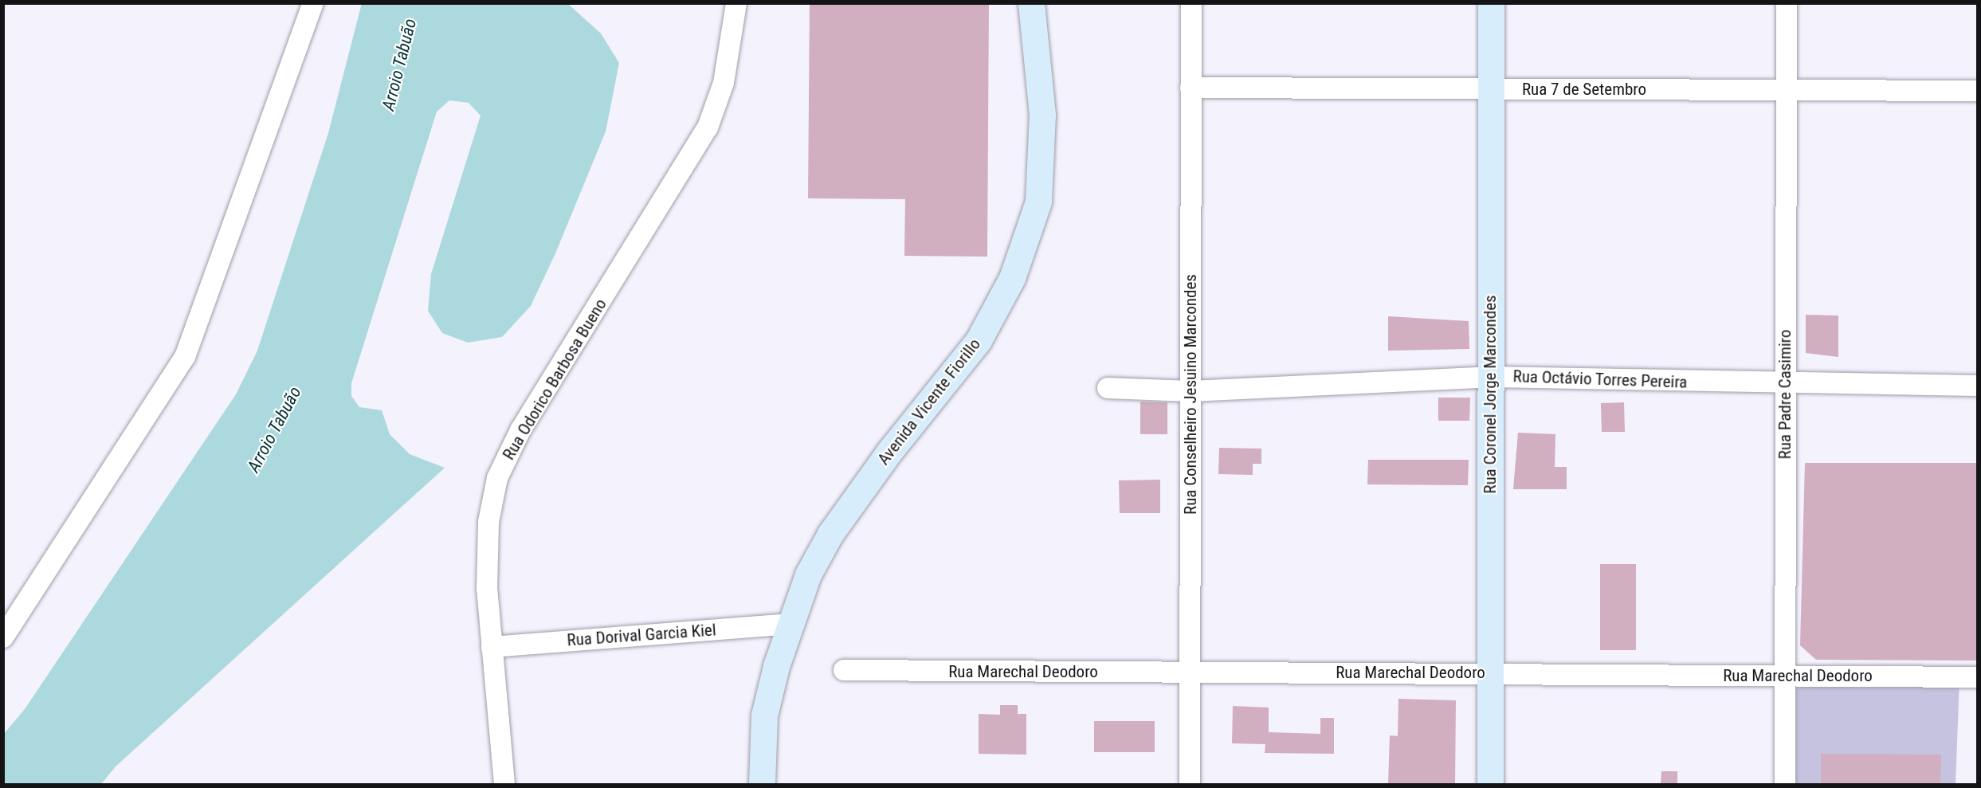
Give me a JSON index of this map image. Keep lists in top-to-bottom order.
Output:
{
  "streets": {
    "main road": ["Rua Coronel Jorge Marcondes", "Avenida Vicente Fiorillo"],
    "street": [
      "Rua 7 de Setembro",
      "Rua Odorico Barbosa Bueno",
      "Rua Octávio Torres Pereira",
      "Rua Conselheiro Jesuino Marcondes",
      "Rua Padre Casimiro",
      "Rua Dorival Garcia Kiel",
      "Rua Marechal Deodoro"
    ]
  },
  "crossings": [
    ["Rua 7 de Setembro", "Rua Conselheiro Jesuino Marcondes"],
    ["Rua 7 de Setembro", "Rua Coronel Jorge Marcondes"],
    ["Rua 7 de Setembro", "Rua Padre Casimiro"],
    ["Rua Odorico Barbosa Bueno", "Rua Dorival Garcia Kiel"],
    ["Rua Octávio Torres Pereira", "Rua Conselheiro Jesuino Marcondes"],
    ["Rua Octávio Torres Pereira", "Rua Coronel Jorge Marcondes"],
    ["Rua Octávio Torres Pereira", "Rua Padre Casimiro"],
    ["Rua Conselheiro Jesuino Marcondes", "Rua Marechal Deodoro"],
    ["Rua Coronel Jorge Marcondes", "Rua Marechal Deodoro"],
    ["Rua Padre Casimiro", "Rua Marechal Deodoro"],
    ["Avenida Vicente Fiorillo", "Rua Dorival Garcia Kiel"]
  ],
  "water": ["Arroio Tabuão"]
}
